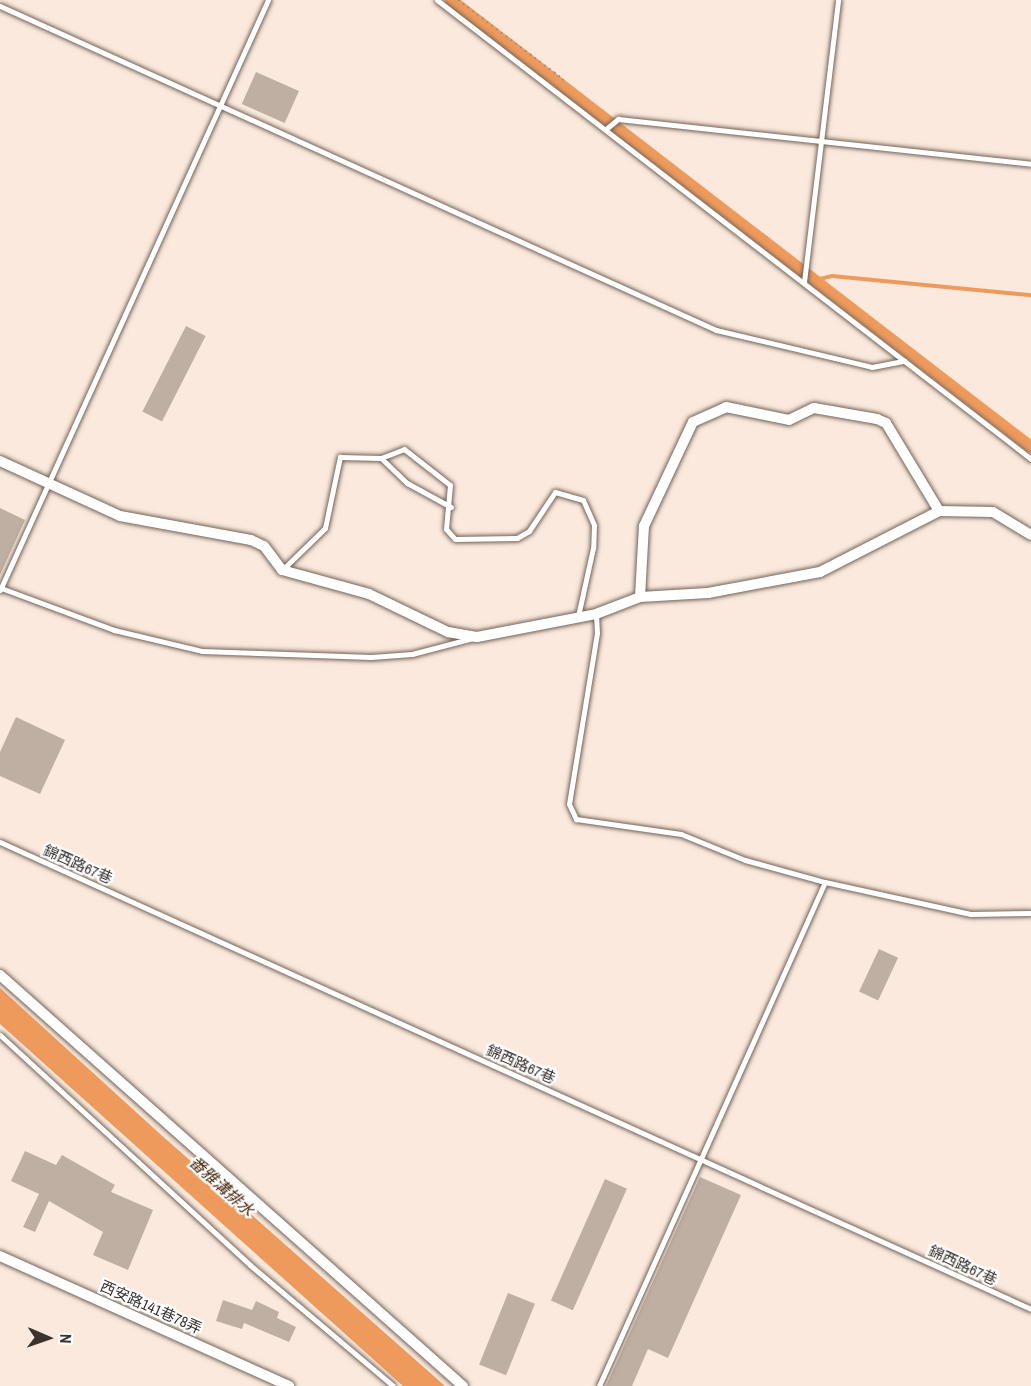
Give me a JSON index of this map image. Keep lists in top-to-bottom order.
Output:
{
  "streets": {
    "street": ["西安路141巷78弄"],
    "lane": ["錦西路67巷"]
  },
  "water": ["番雅溝排水"],
  "north": "right"
}
